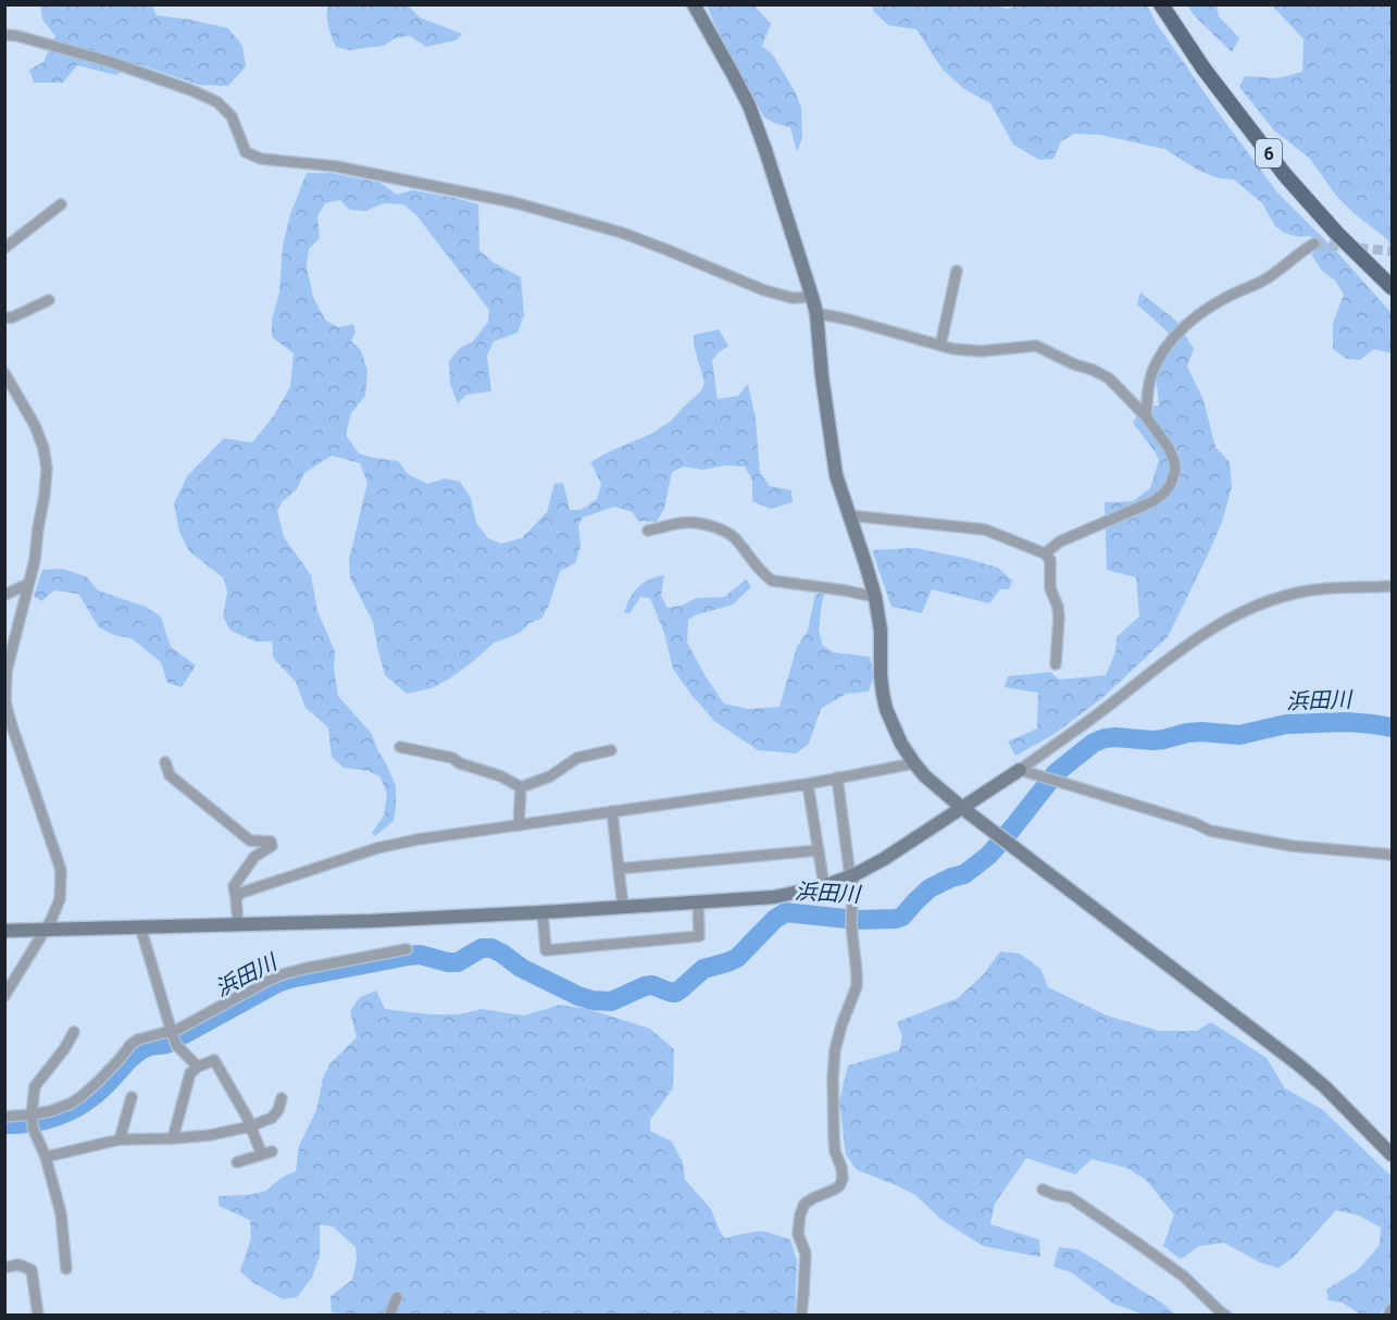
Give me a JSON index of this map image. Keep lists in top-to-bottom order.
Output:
{
  "streets": {
    "main road": ["6"]
  },
  "water": ["浜田川"]
}
